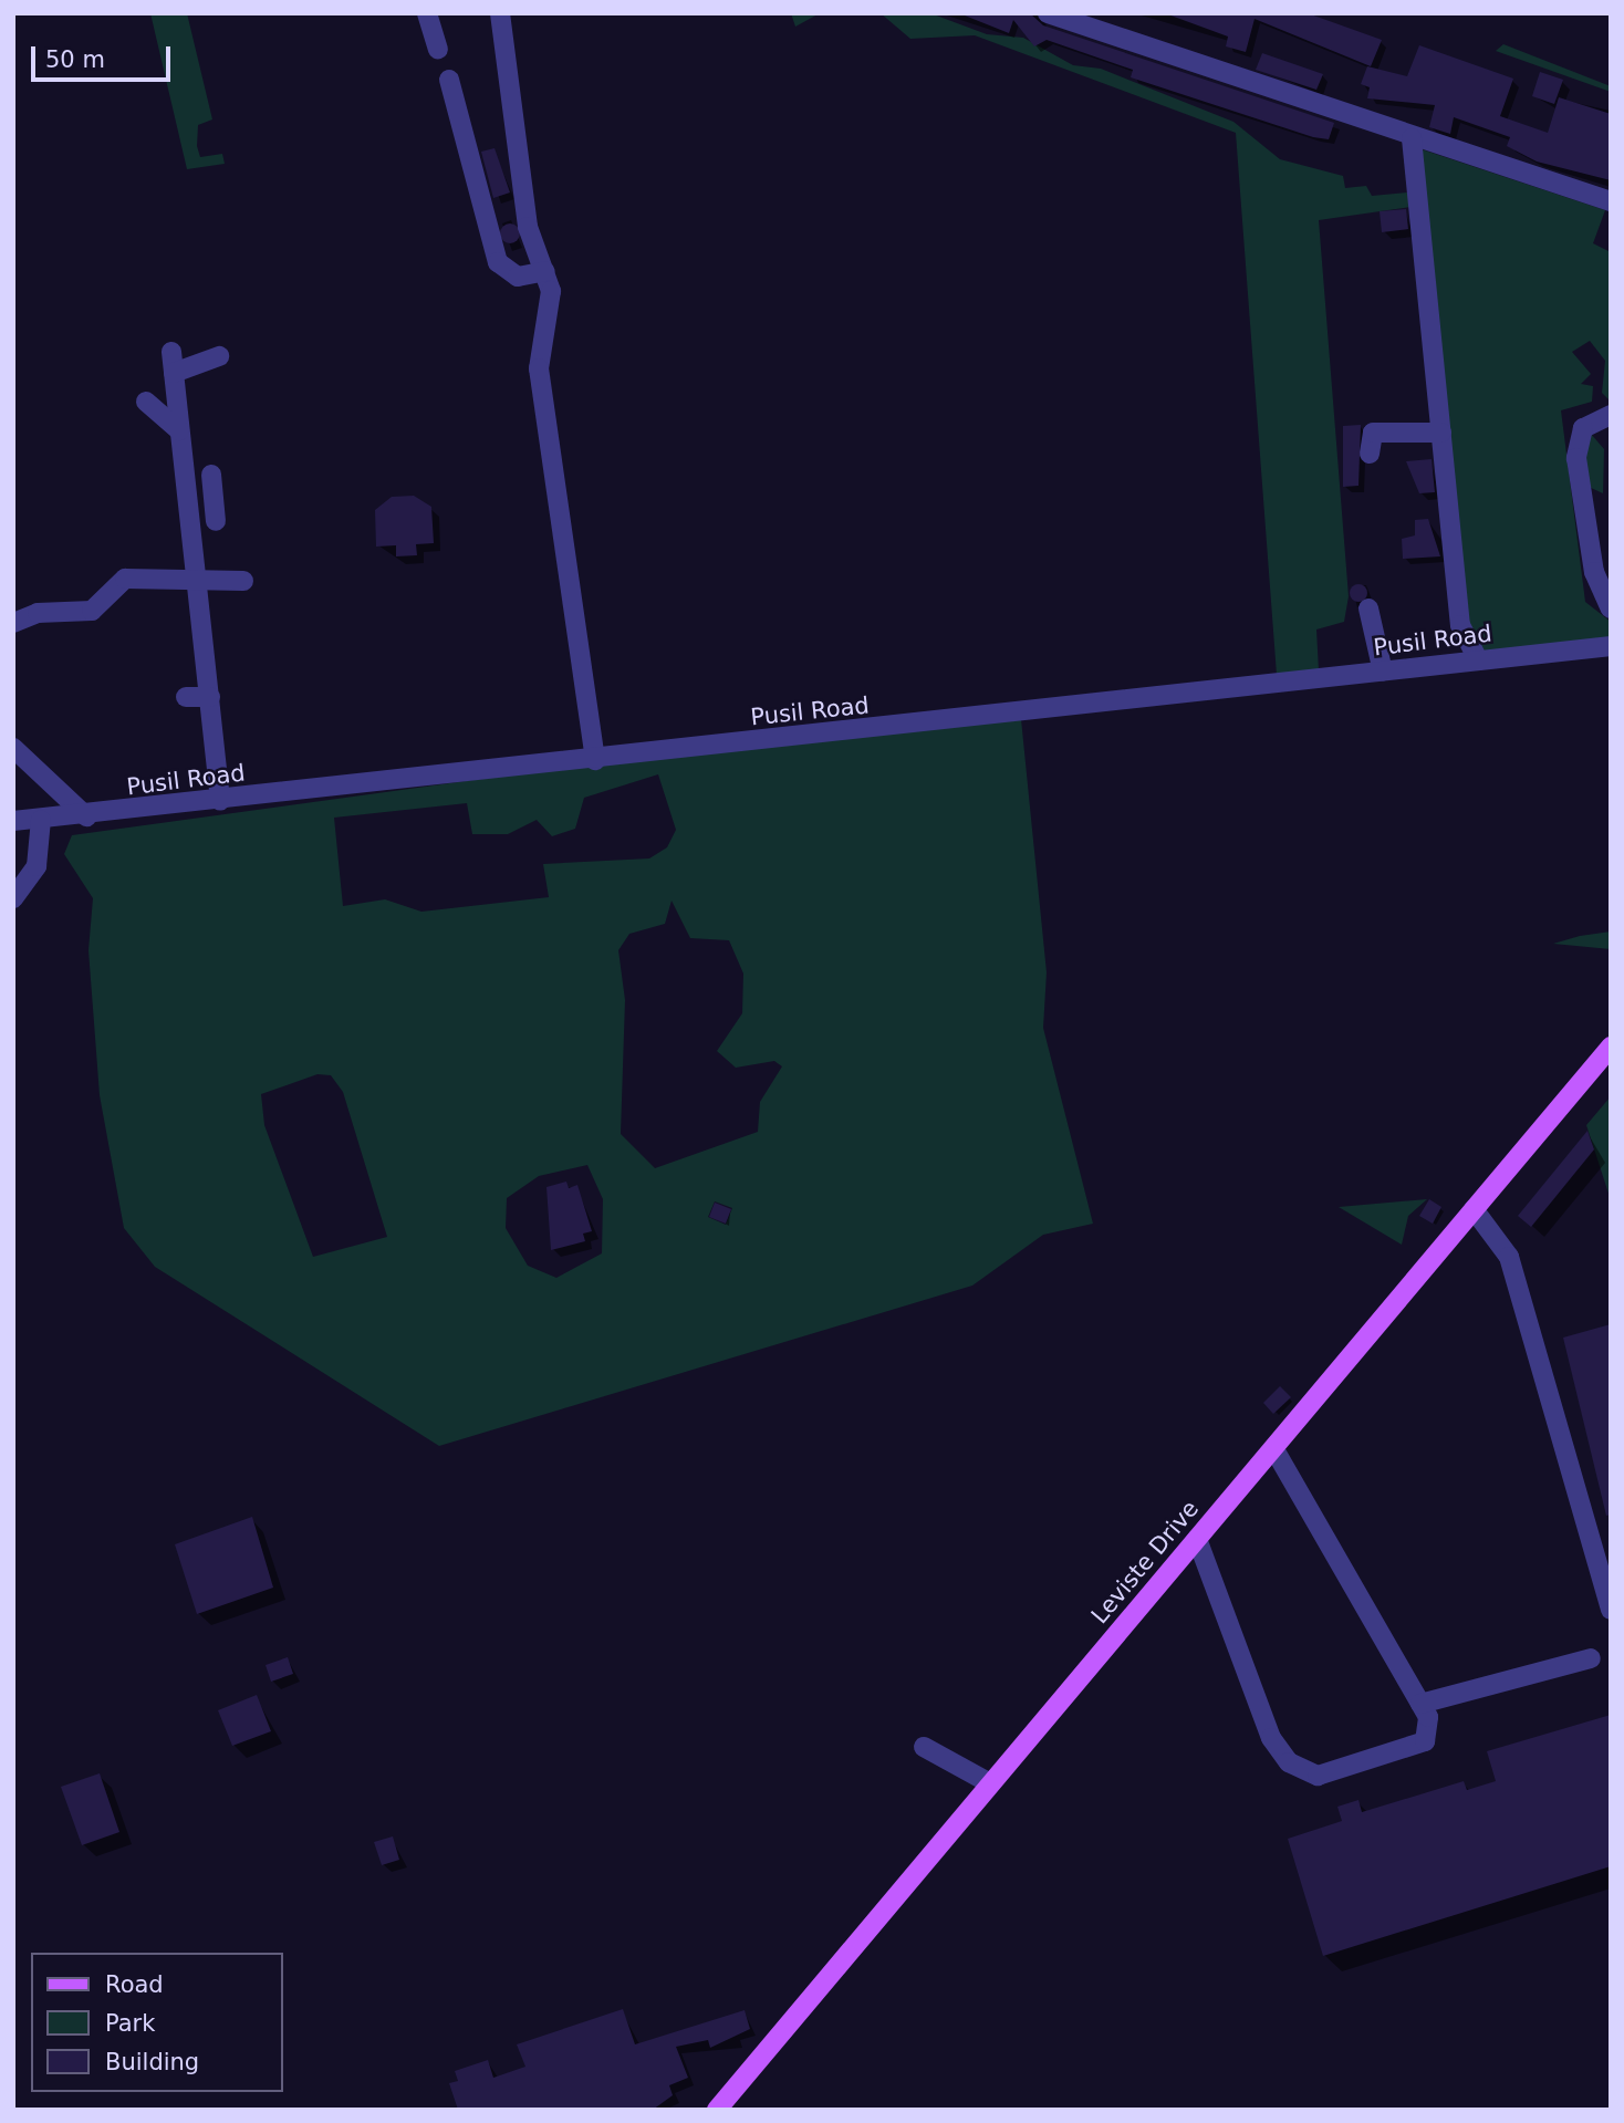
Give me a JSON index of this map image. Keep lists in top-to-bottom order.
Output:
{
  "streets": {
    "main road": ["Leviste Drive"],
    "street": ["Pusil Road"]
  },
  "legend": ["Road", "Park", "Building"],
  "scale_bar": "50 m"
}
